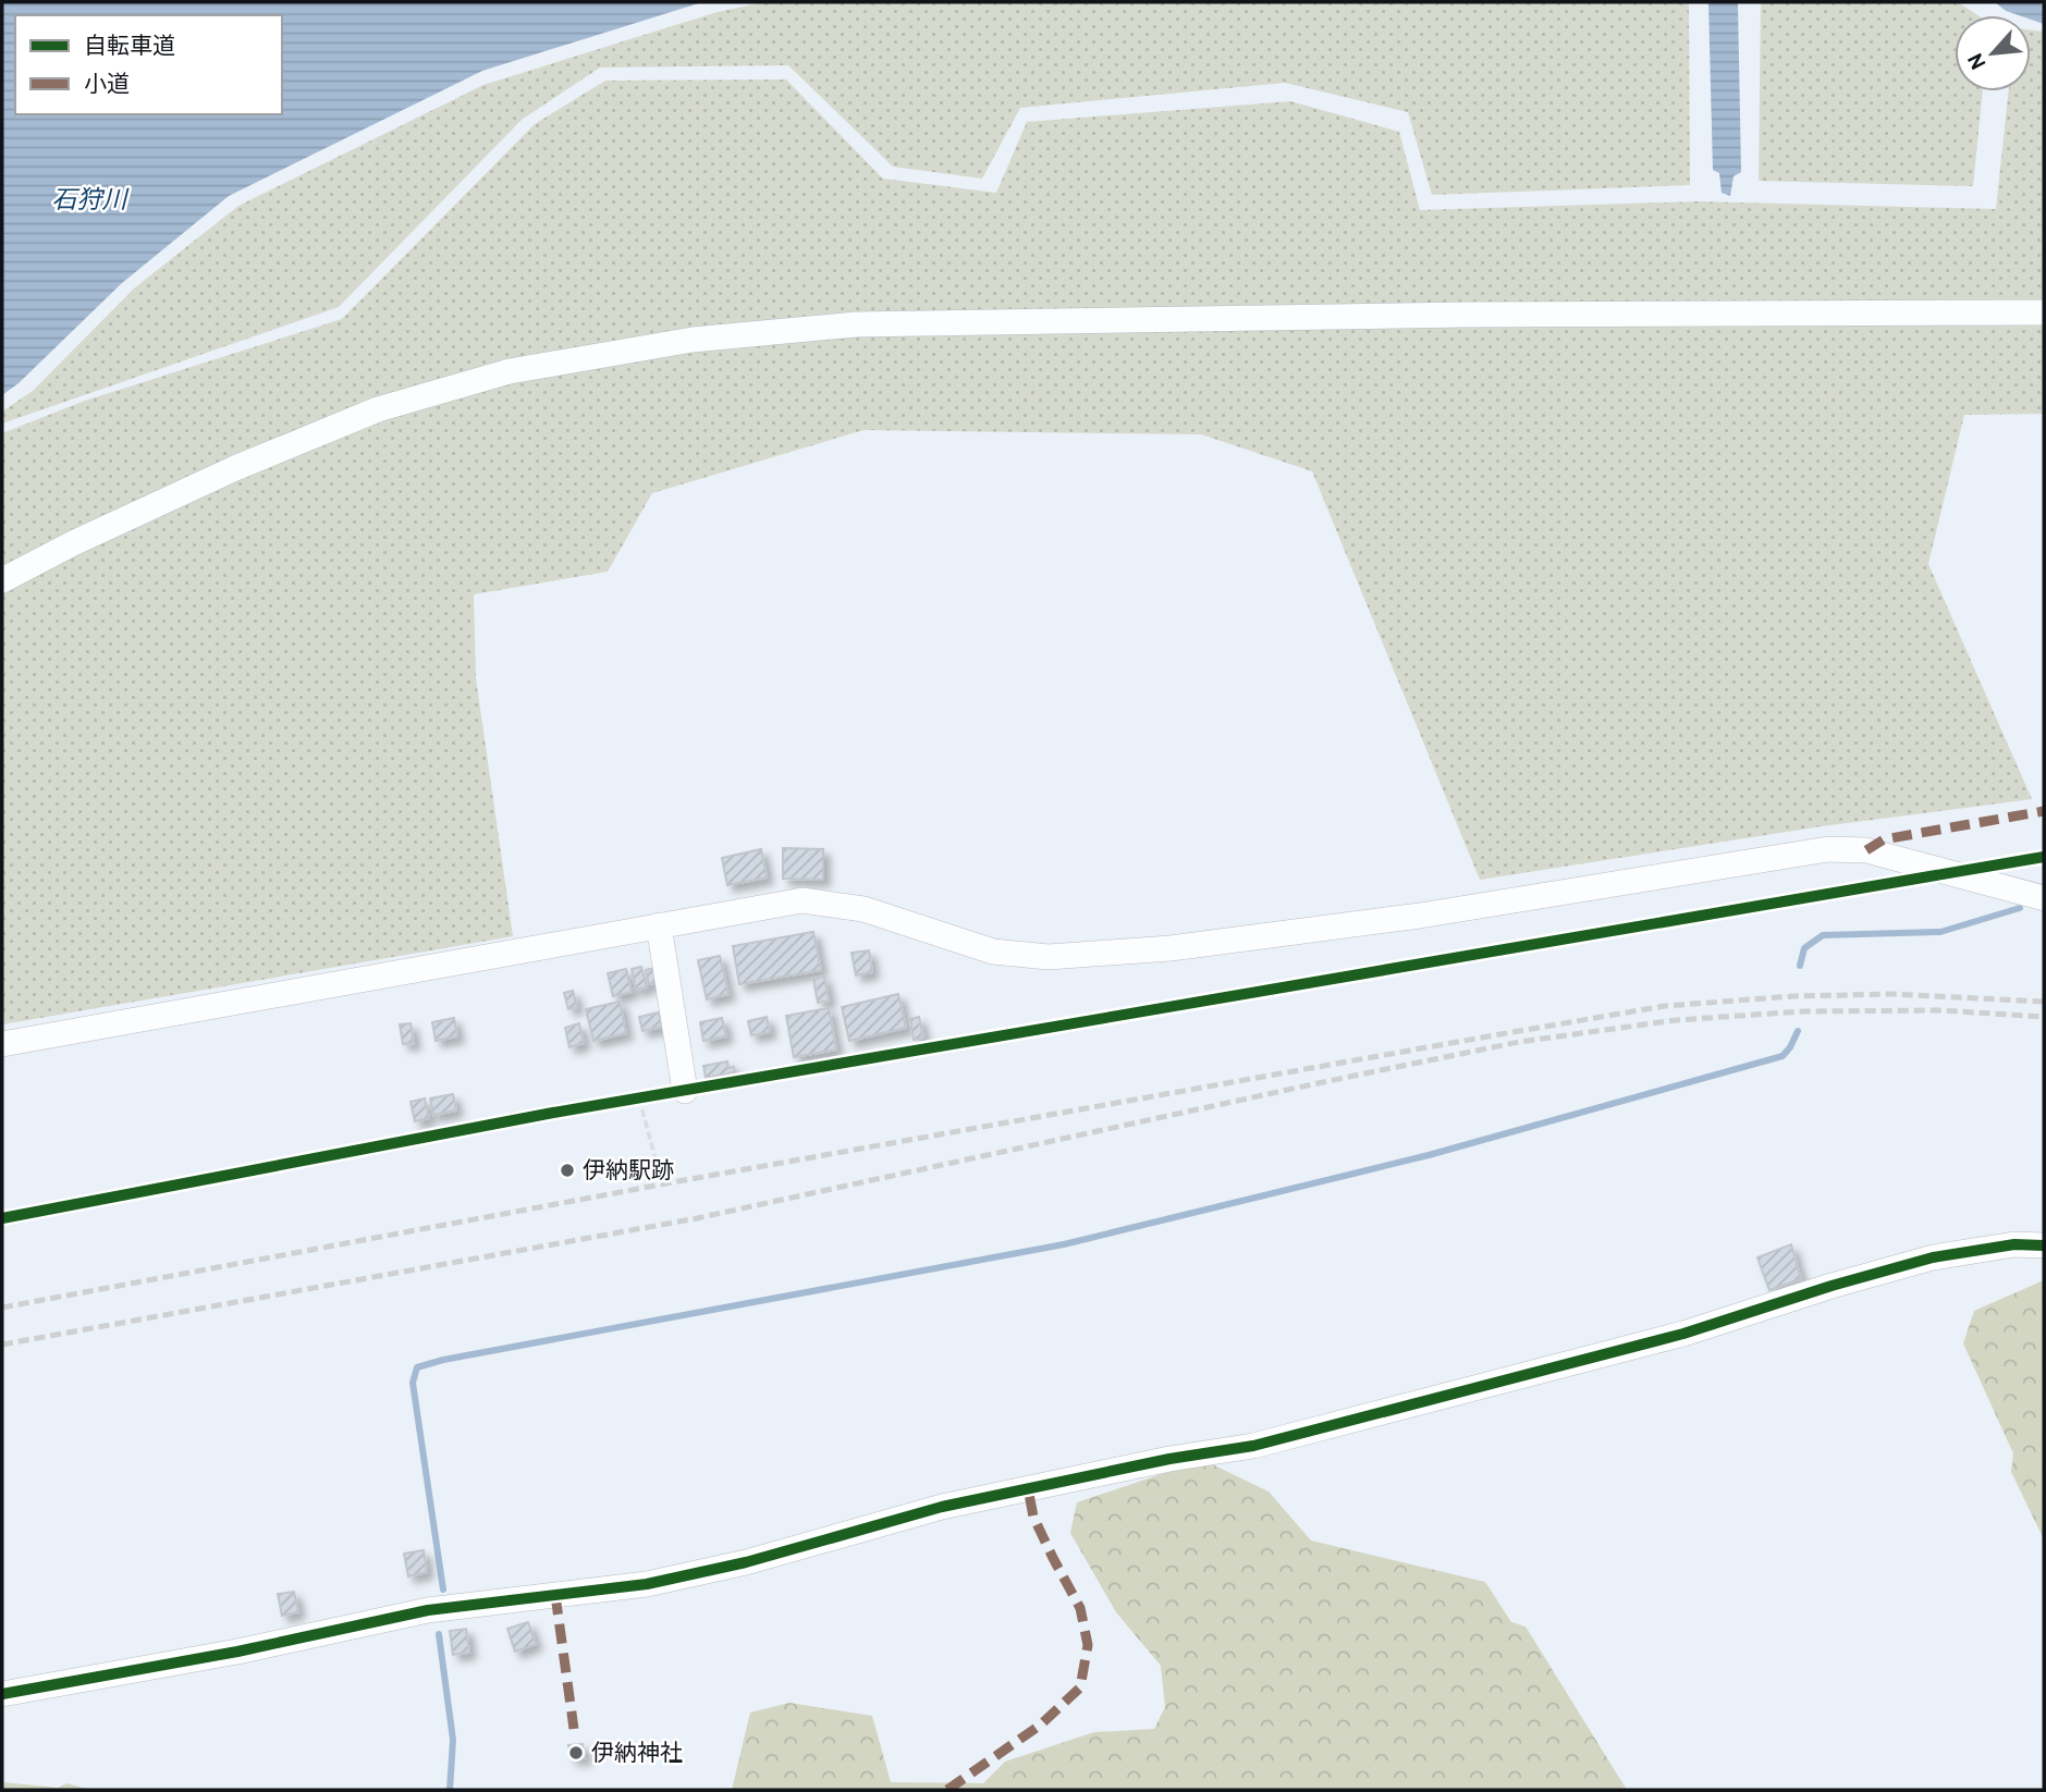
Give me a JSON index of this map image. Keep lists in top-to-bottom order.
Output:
{
  "water": ["石狩川"],
  "places": ["伊納駅跡", "伊納神社"],
  "legend": ["自転車道", "小道"],
  "north": "bottom left"
}
